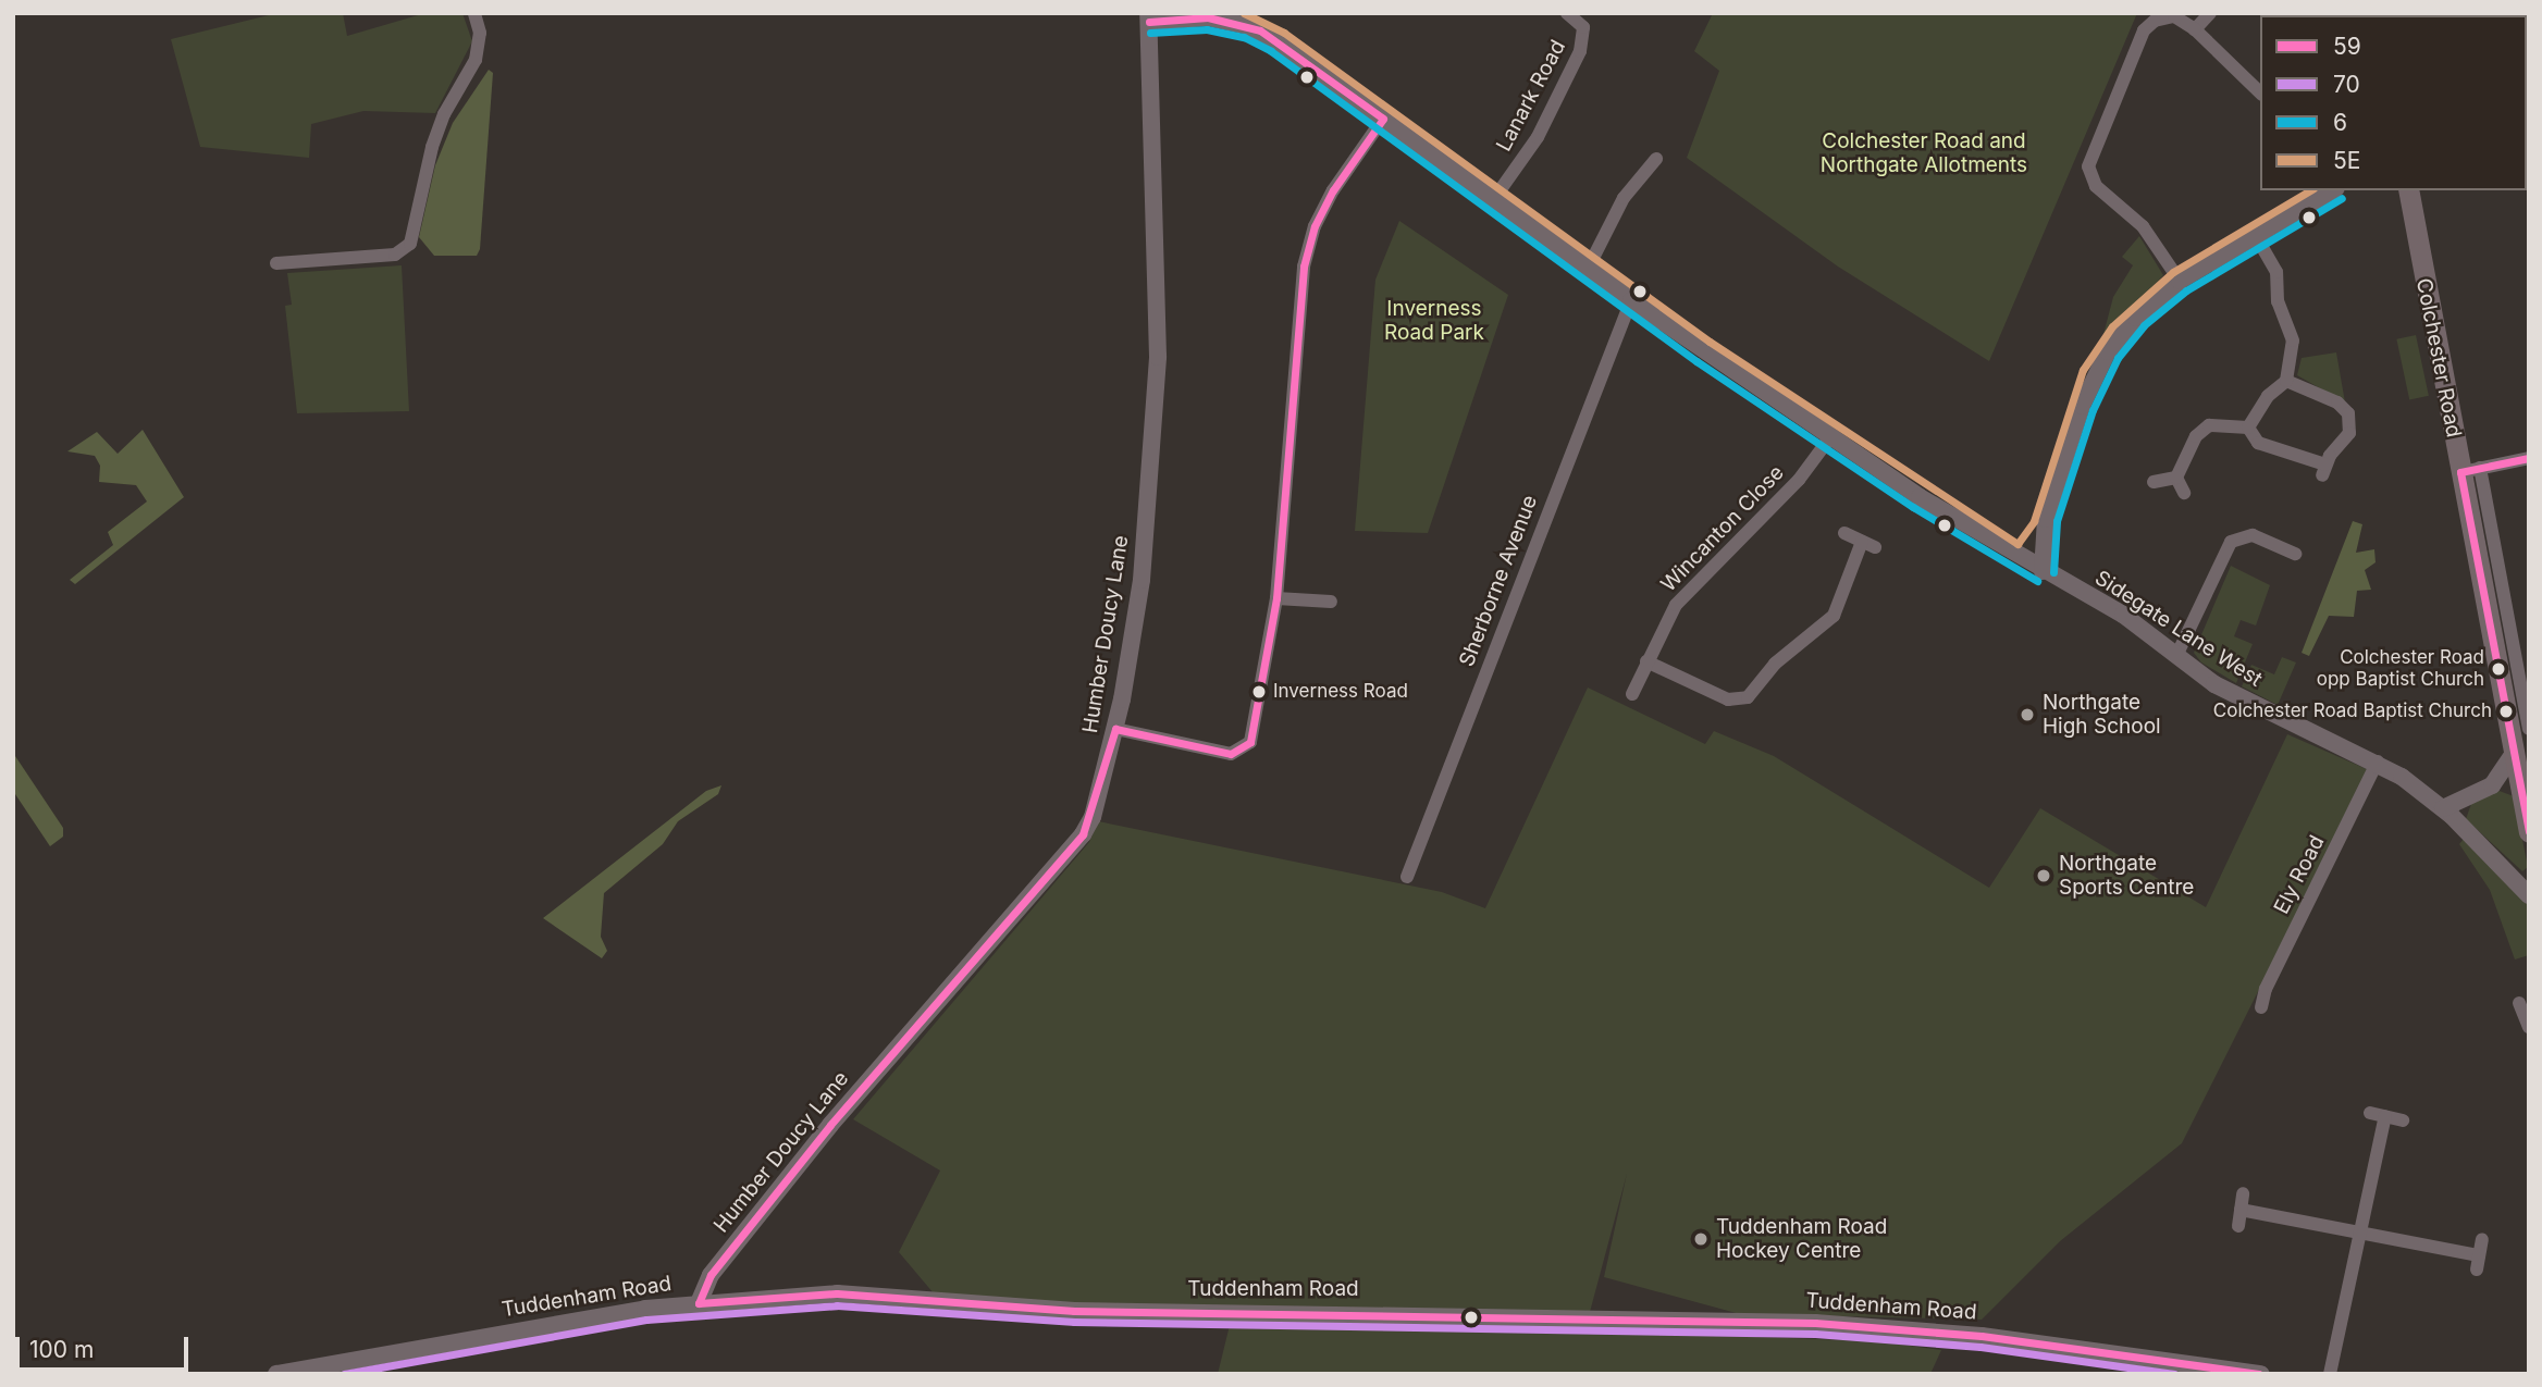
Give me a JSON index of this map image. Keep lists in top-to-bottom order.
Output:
{
  "streets": {
    "main road": ["Colchester Road"],
    "street": [
      "Lanark Road",
      "Wincanton Close",
      "Sherborne Avenue",
      "Sidegate Lane West",
      "Humber Doucy Lane",
      "Ely Road",
      "Tuddenham Road"
    ]
  },
  "crossings": [
    ["Lanark Road", "Sidegate Lane West"],
    ["Wincanton Close", "Sidegate Lane West"],
    ["Sherborne Avenue", "Sidegate Lane West"],
    ["Sidegate Lane West", "Humber Doucy Lane"],
    ["Sidegate Lane West", "Ely Road"],
    ["Humber Doucy Lane", "Tuddenham Road"]
  ],
  "parks": ["Colchester Road and Northgate Allotments", "Inverness Road Park"],
  "places": [
    "Colchester Road opp Baptist Church",
    "Inverness Road",
    "Colchester Road Baptist Church",
    "Northgate High School",
    "Northgate Sports Centre",
    "Tuddenham Road Hockey Centre"
  ],
  "lines": [
    "transit line 5E",
    "transit line 59",
    "transit line 6",
    "transit line 70"
  ],
  "legend": [
    "59",
    "70",
    "6",
    "5E"
  ],
  "scale_bar": "100 m"
}
